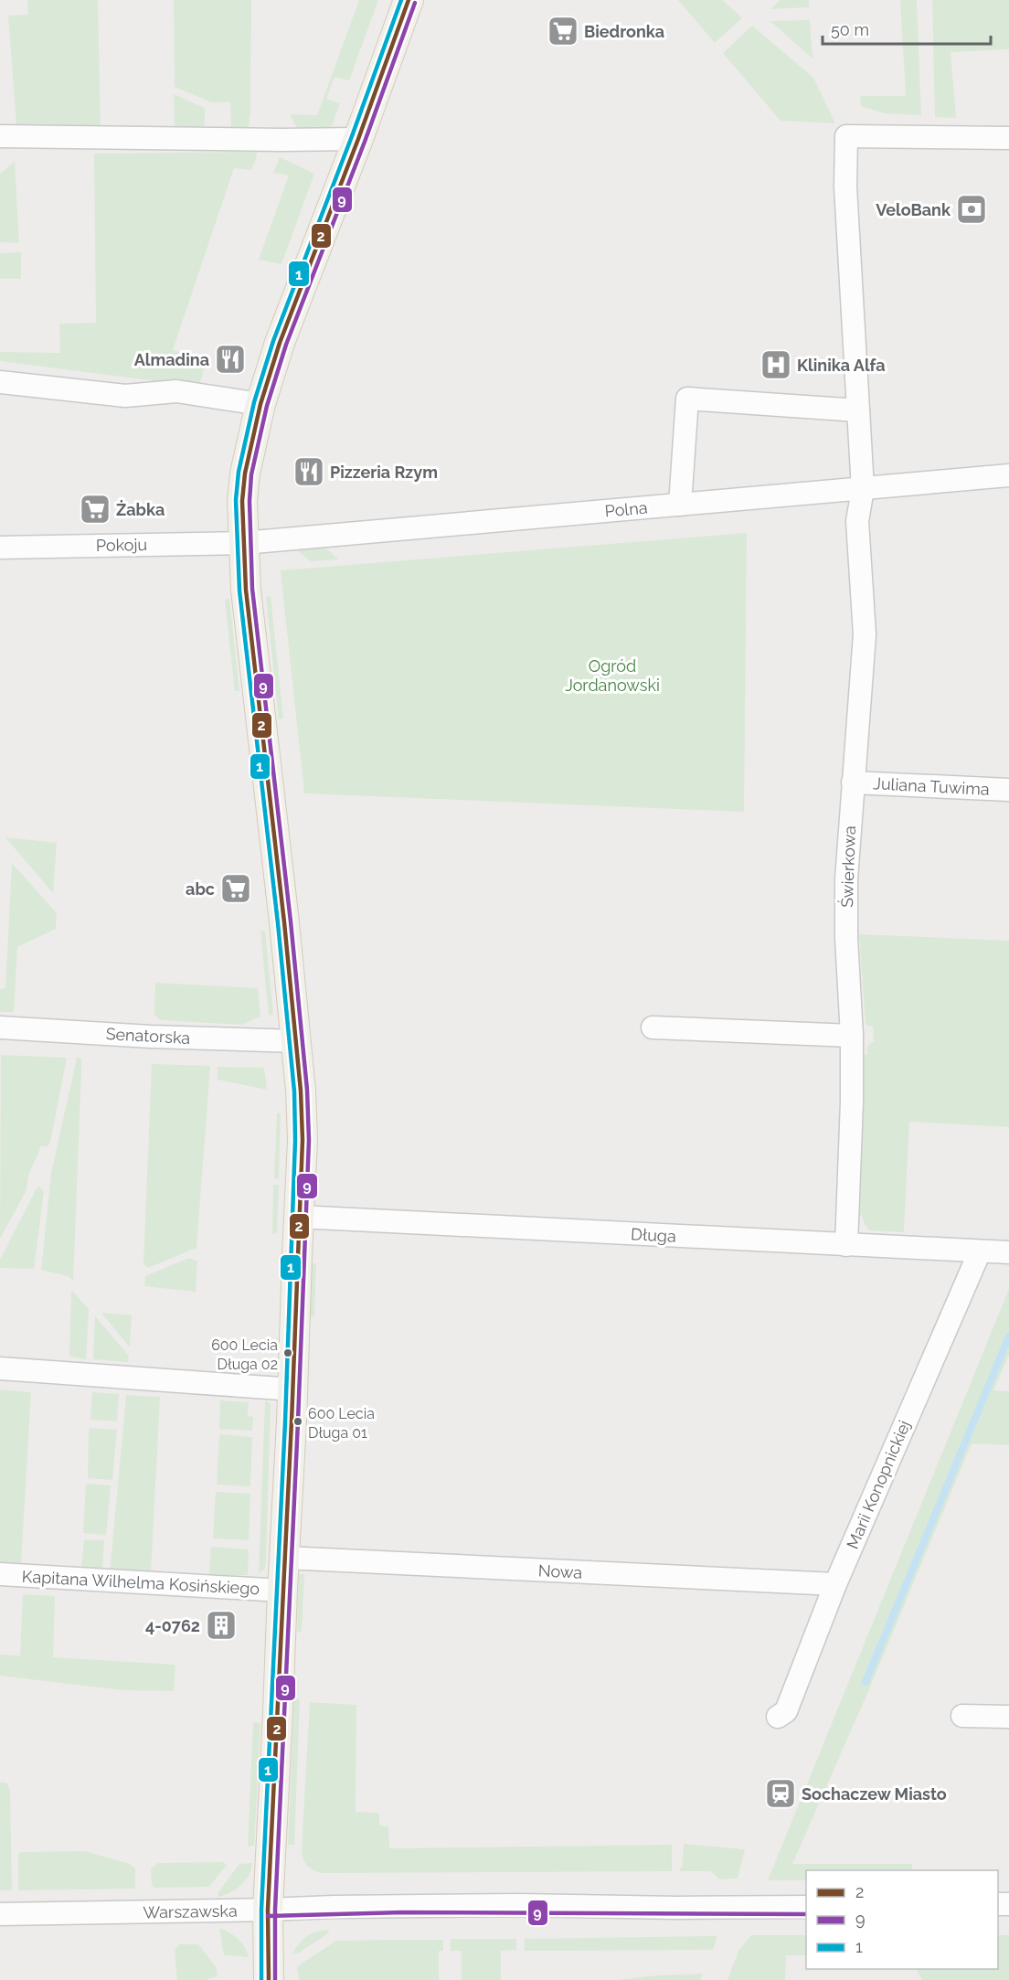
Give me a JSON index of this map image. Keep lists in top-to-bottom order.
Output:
{
  "streets": {
    "street": [
      "Polna",
      "Pokoju",
      "Juliana Tuwima",
      "Świerkowa",
      "Senatorska",
      "Długa",
      "Marii Konopnickiej",
      "Nowa",
      "Kapitana Wilhelma Kosińskiego",
      "Warszawska"
    ]
  },
  "crossings": [
    ["Polna", "Pokoju"],
    ["Polna", "Świerkowa"],
    ["Juliana Tuwima", "Świerkowa"],
    ["Świerkowa", "Długa"],
    ["Długa", "Marii Konopnickiej"],
    ["Marii Konopnickiej", "Nowa"]
  ],
  "parks": ["Ogród Jordanowski"],
  "places": {
    "supermarket": ["Biedronka", "Żabka", "abc"],
    "bank": ["VeloBank"],
    "restaurant": ["Almadina", "Pizzeria Rzym"],
    "hospital": ["Klinika Alfa"],
    "other": ["600 Lecia Długa 02", "600 Lecia Długa 01"],
    "building": ["4-0762"],
    "station": ["Sochaczew Miasto"]
  },
  "lines": ["transit line 2", "transit line 1", "transit line 9"],
  "legend": ["2", "9", "1"],
  "scale_bar": "50 m"
}
